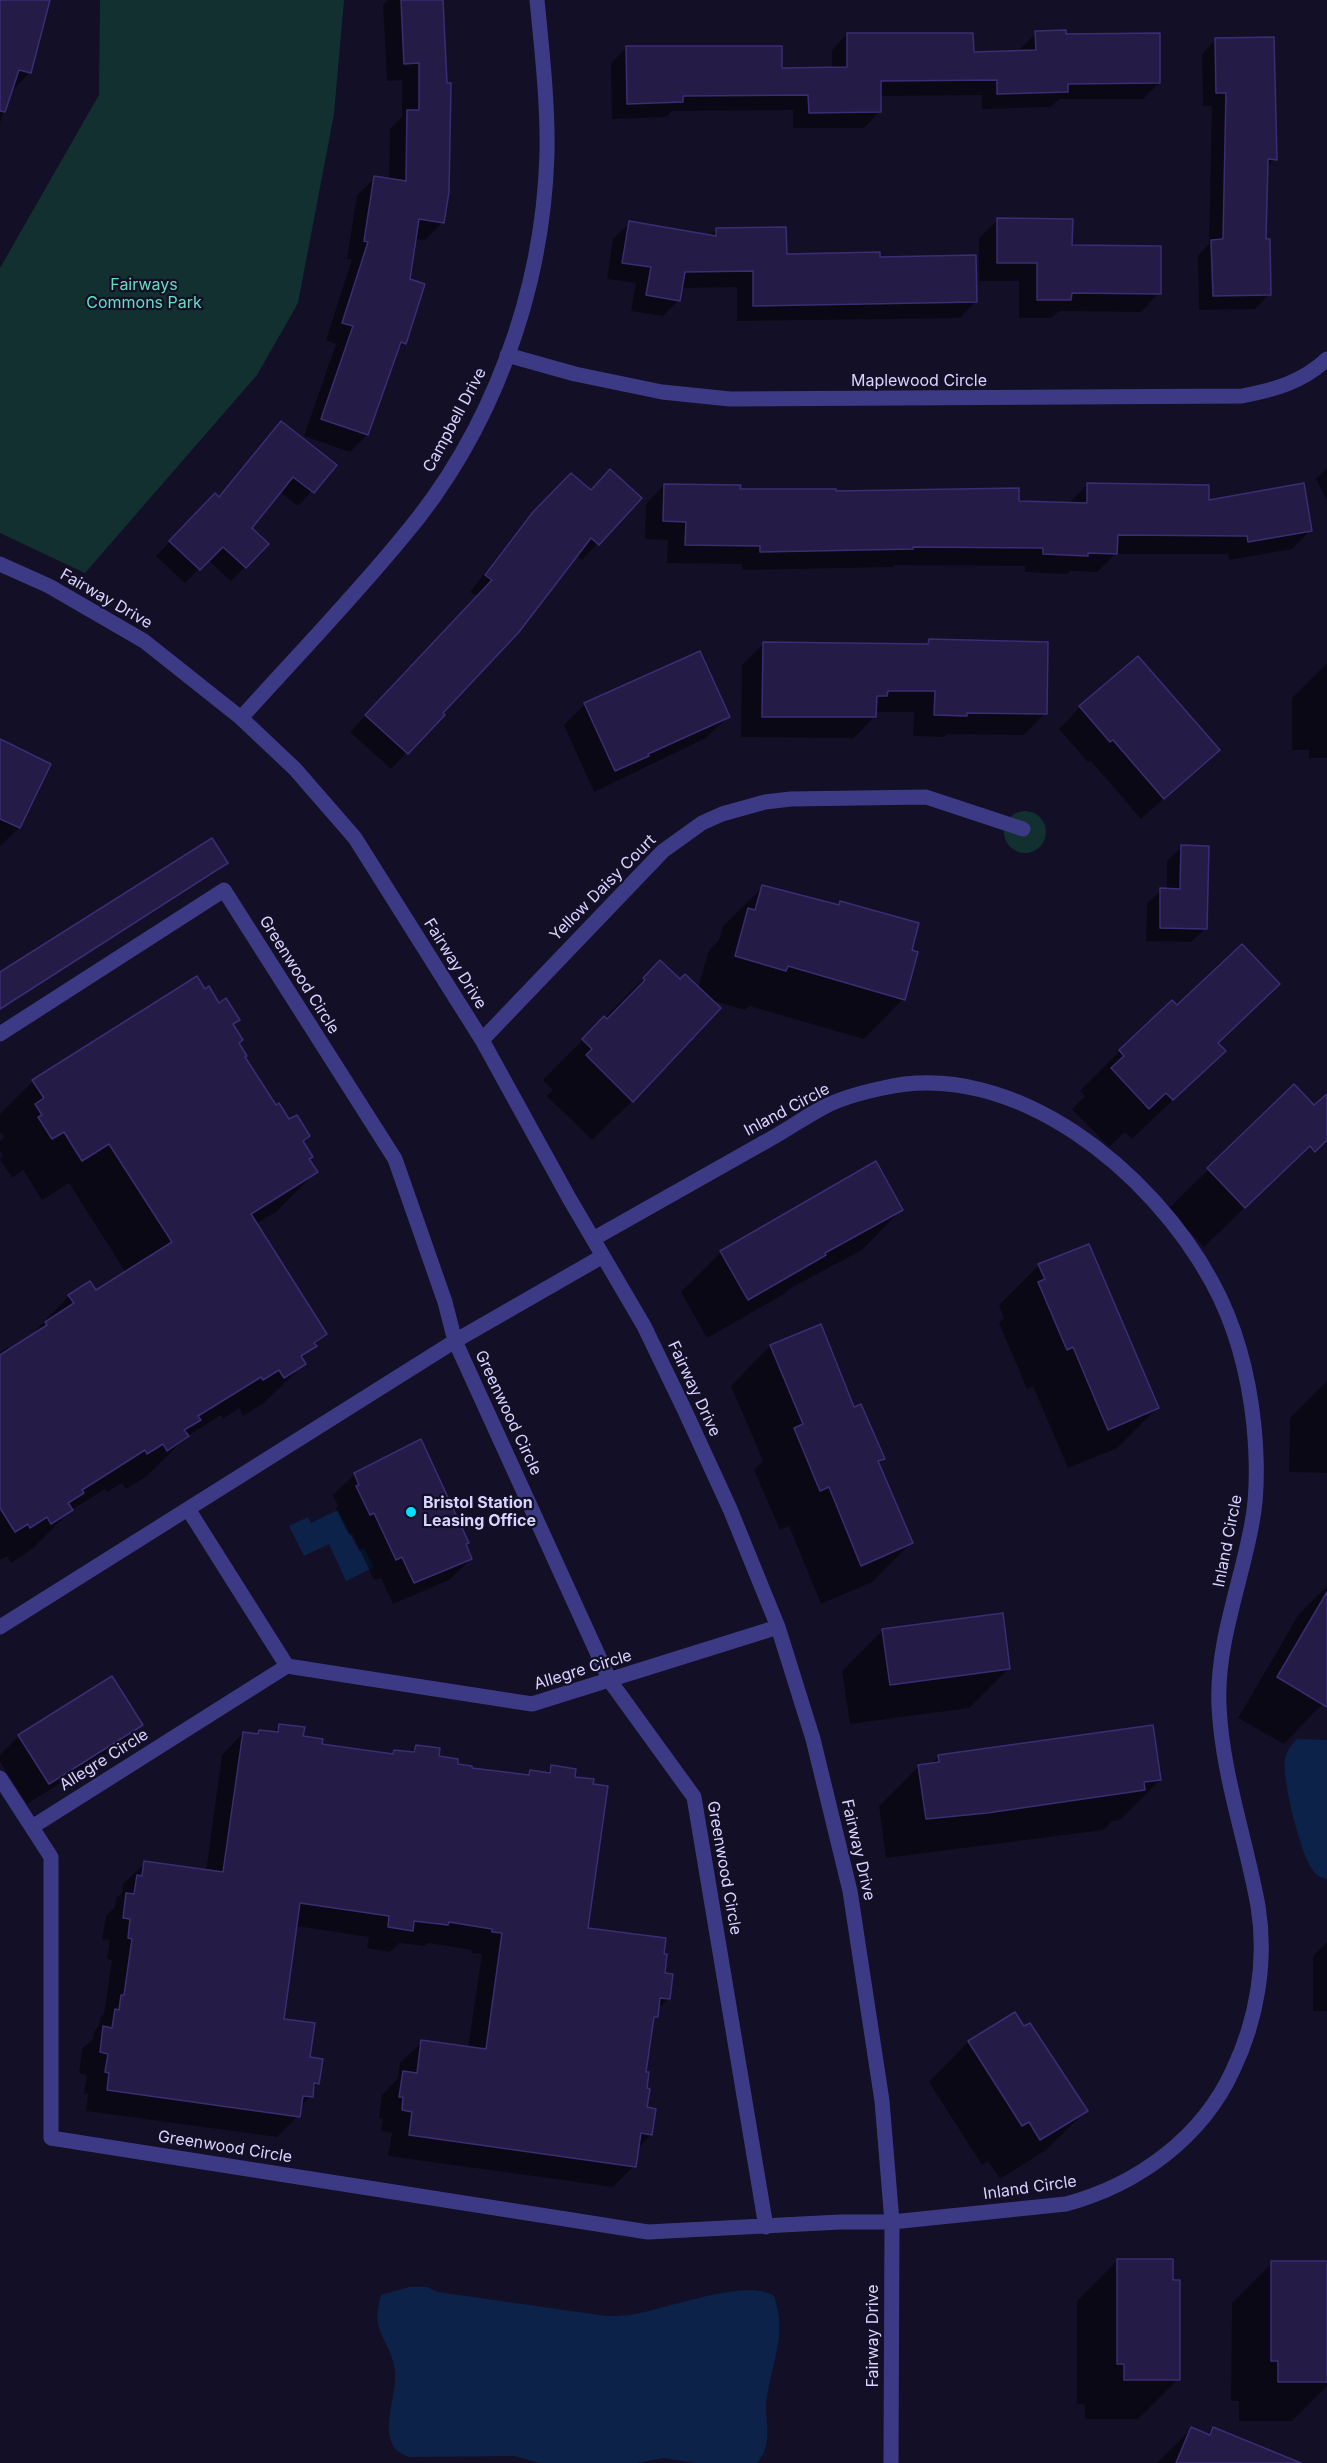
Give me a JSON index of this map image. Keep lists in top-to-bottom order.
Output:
{
  "streets": {
    "street": [
      "Maplewood Circle",
      "Campbell Drive",
      "Fairway Drive",
      "Yellow Daisy Court",
      "Greenwood Circle",
      "Inland Circle",
      "Allegre Circle"
    ]
  },
  "crossings": [
    ["Maplewood Circle", "Campbell Drive"],
    ["Campbell Drive", "Fairway Drive"],
    ["Fairway Drive", "Yellow Daisy Court"],
    ["Fairway Drive", "Greenwood Circle"],
    ["Fairway Drive", "Inland Circle"],
    ["Fairway Drive", "Allegre Circle"],
    ["Greenwood Circle", "Inland Circle"],
    ["Greenwood Circle", "Allegre Circle"]
  ],
  "parks": ["Fairways Commons Park"],
  "places": ["Bristol Station Leasing Office"]
}
